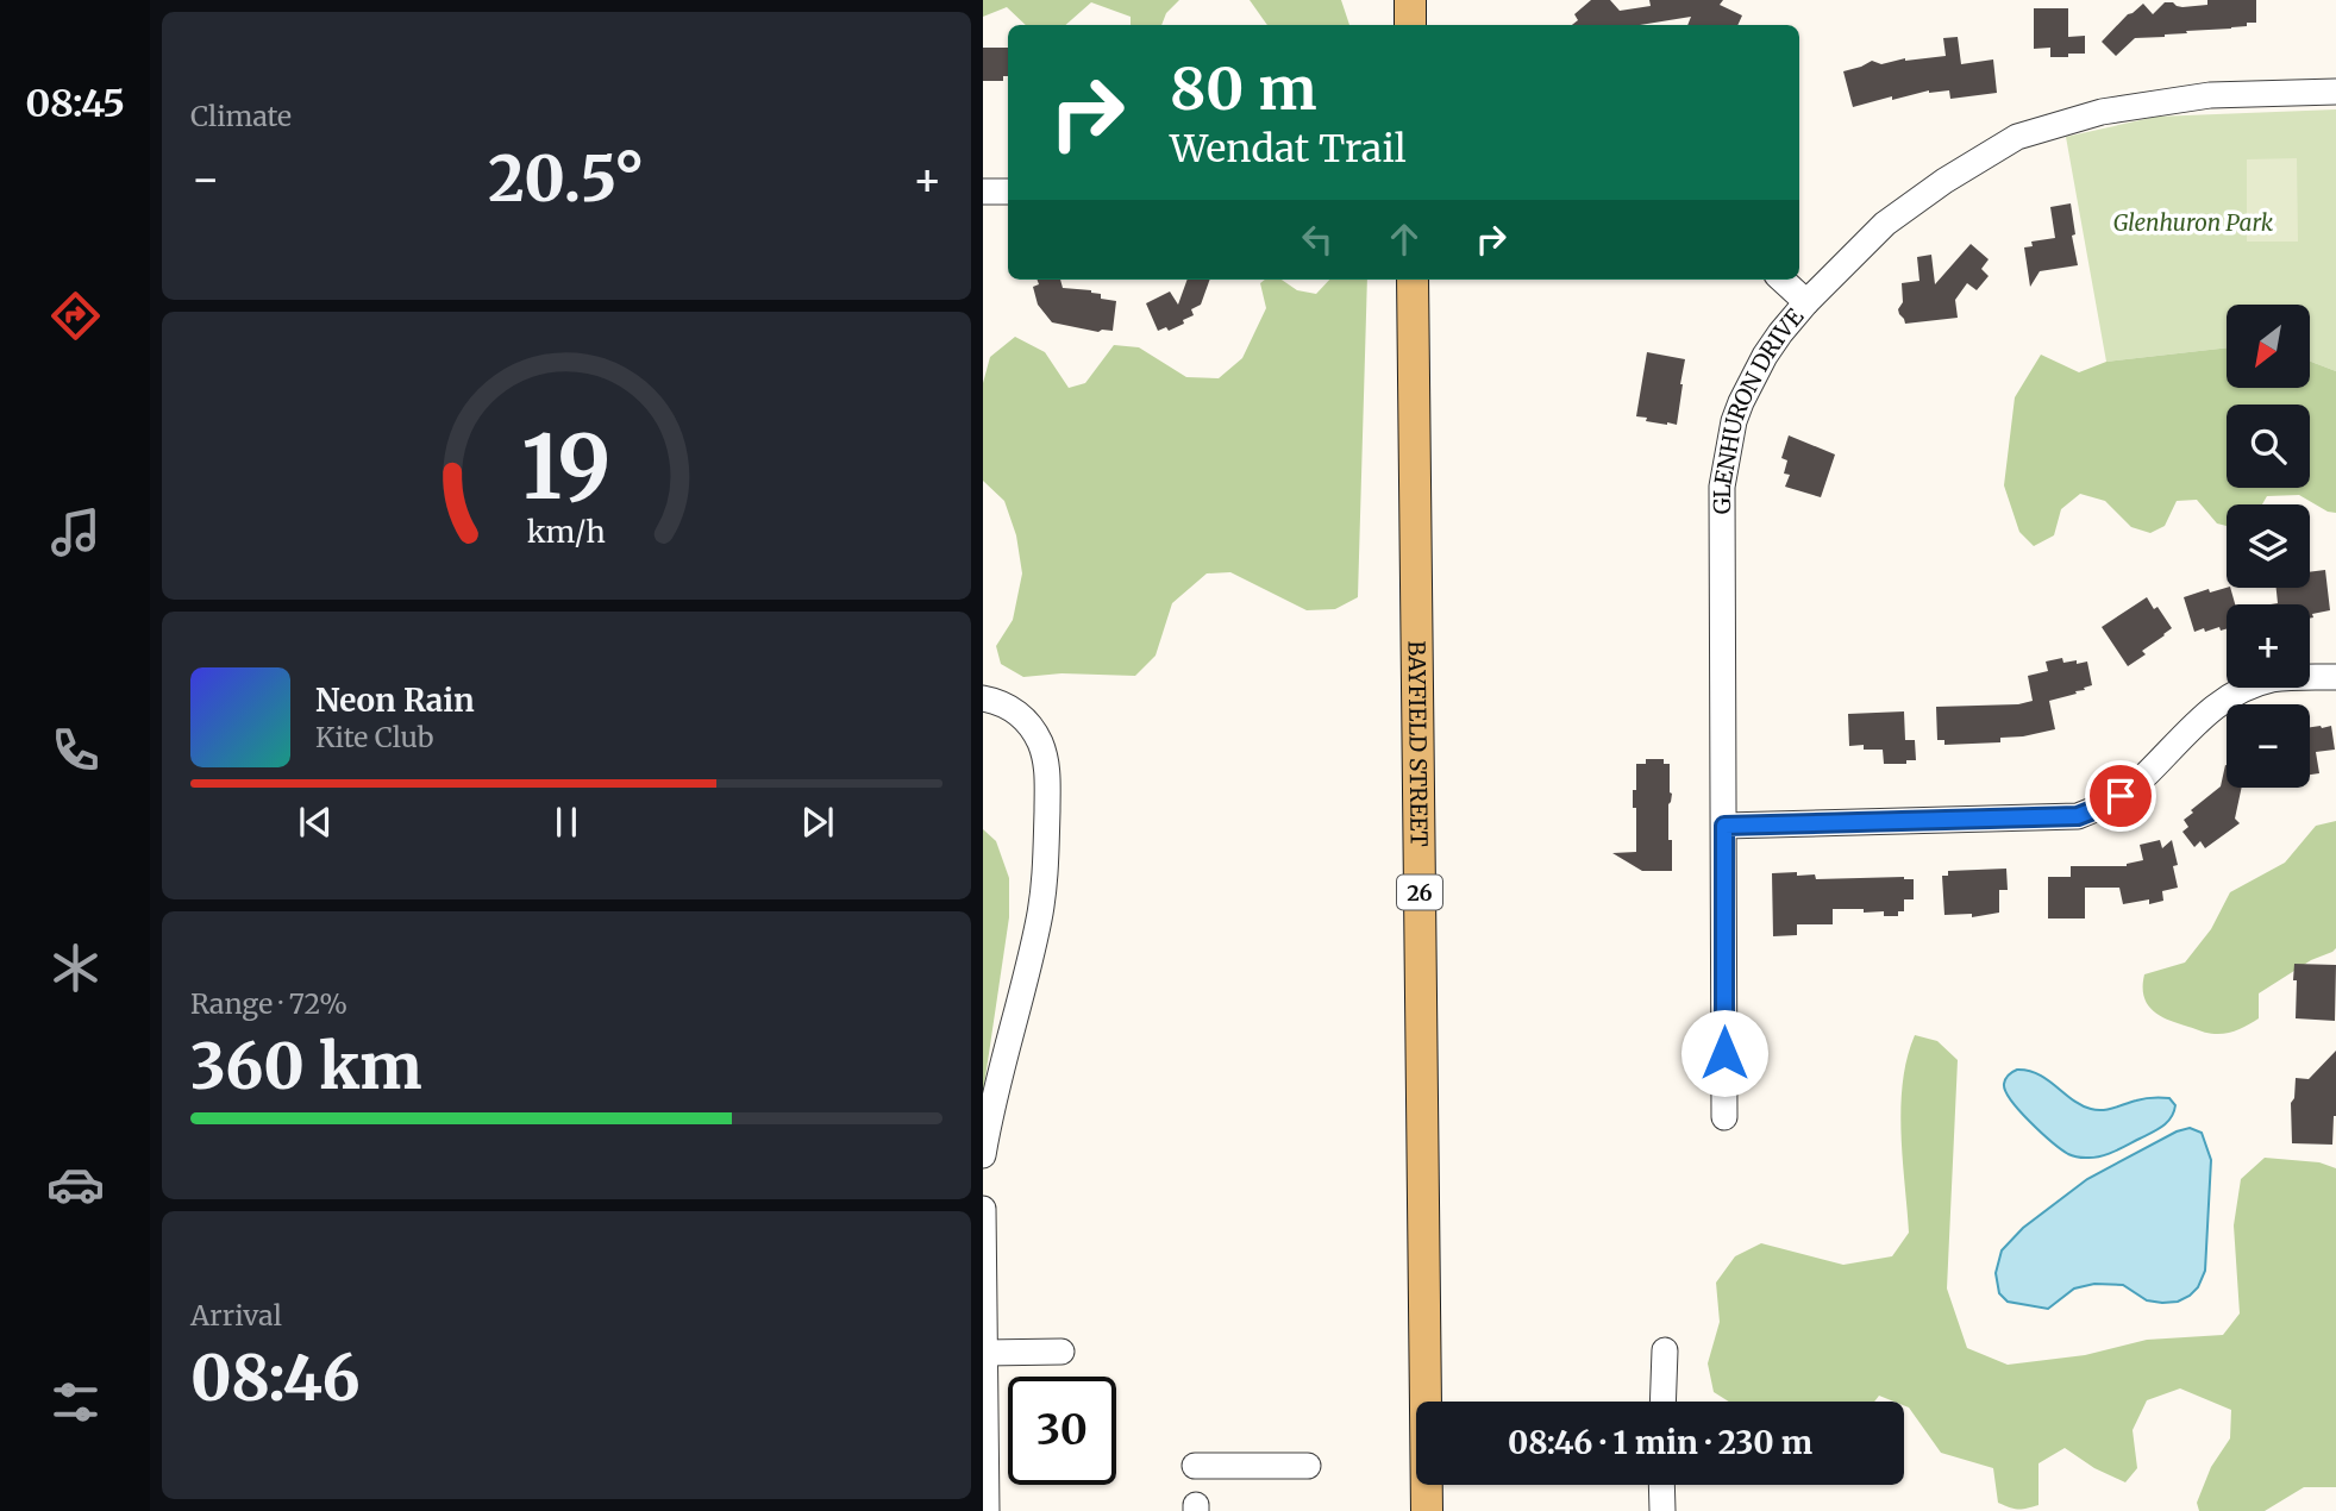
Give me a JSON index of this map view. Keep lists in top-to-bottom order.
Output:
{
  "streets": {
    "main road": ["BAYFIELD STREET", "26"],
    "street": ["GLENHURON DRIVE"]
  },
  "parks": ["Glenhuron Park"],
  "north": "bottom left",
  "page": {
    "tabs": "08:45",
    "tile": [
      "Climate",
      ["Range · 72%", "360 km"],
      ["Arrival", "08:46"]
    ],
    "turn": ["80 m", "Wendat Trail"],
    "heat": ["−", "20.5°", "+"],
    "map_buttons": ["+", "−"],
    "song": ["Neon Rain", "Kite Club"],
    "limit": "30",
    "trip": "08:46 · 1 min · 230 m",
    "gauge": ["19", "km/h"]
  }
}
